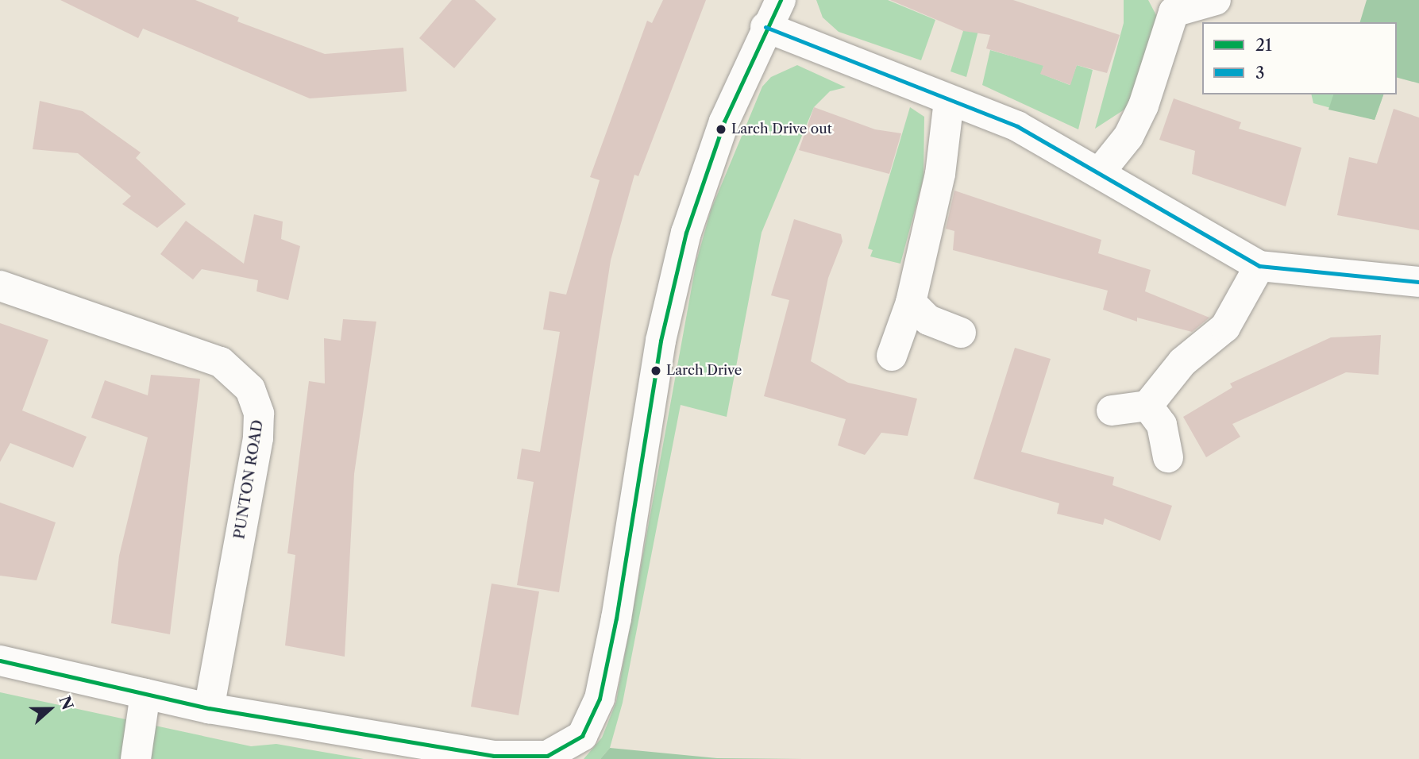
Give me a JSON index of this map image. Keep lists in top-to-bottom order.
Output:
{
  "streets": {
    "street": ["PUNTON ROAD"]
  },
  "places": ["Larch Drive out", "Larch Drive"],
  "lines": ["transit line 21", "transit line 3"],
  "legend": ["21", "3"],
  "north": "right"
}
